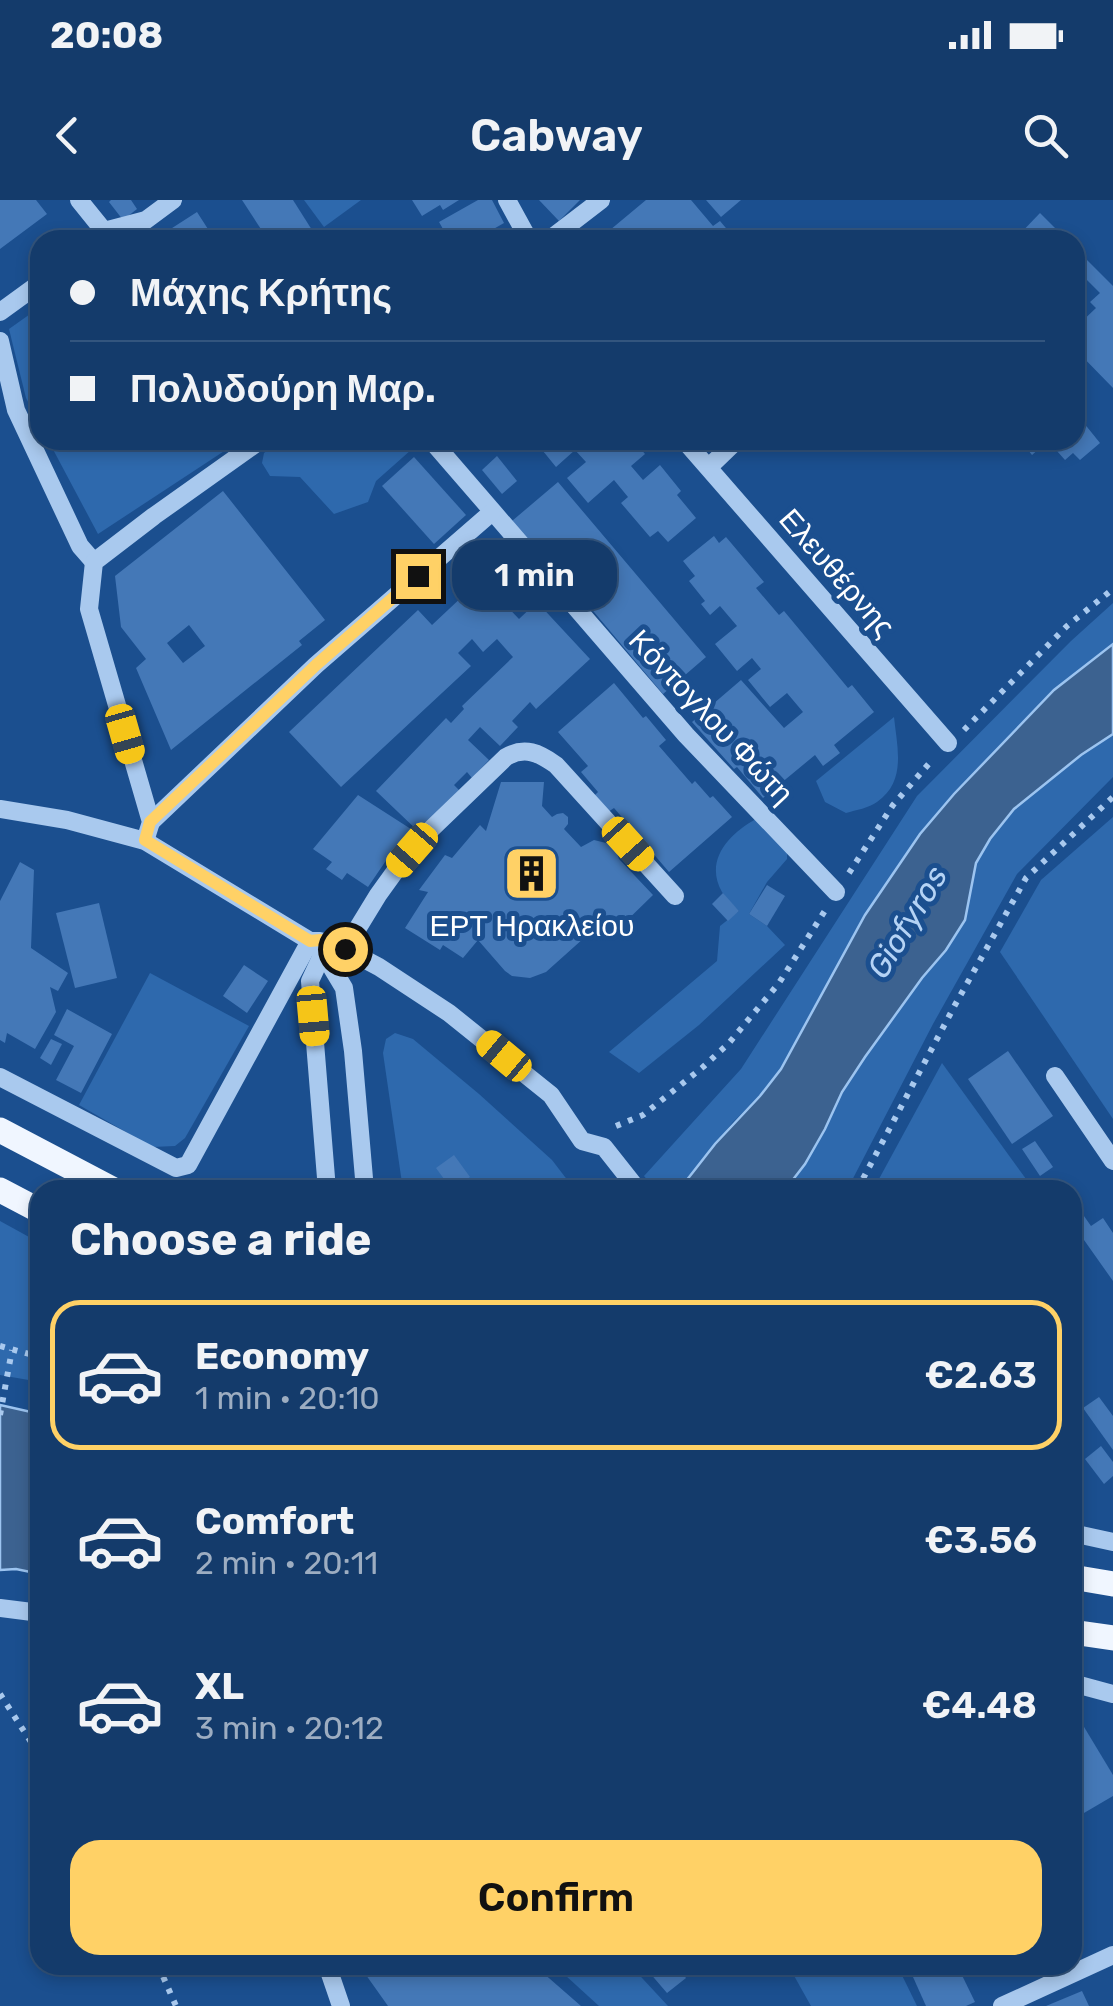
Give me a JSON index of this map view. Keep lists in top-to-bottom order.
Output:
{
  "streets": {
    "street": ["Ελευθέρνης", "Κόντογλου Φώτη"]
  },
  "water": ["Giofyros"],
  "places": {
    "building": ["ΕΡΤ Ηρακλείου"]
  },
  "page": {
    "status": "20:08",
    "header": "Cabway",
    "banner": ["Μάχης Κρήτης", "Πολυδούρη Μαρ."],
    "bubble": "1 min",
    "heading": "Choose a ride",
    "list": [
      {
        "name": "Economy",
        "note": "1 min · 20:10",
        "value": "€2.63"
      },
      {
        "name": "Comfort",
        "note": "2 min · 20:11",
        "value": "€3.56"
      },
      {
        "name": "XL",
        "note": "3 min · 20:12",
        "value": "€4.48"
      }
    ],
    "buttons": "Confirm"
  }
}
